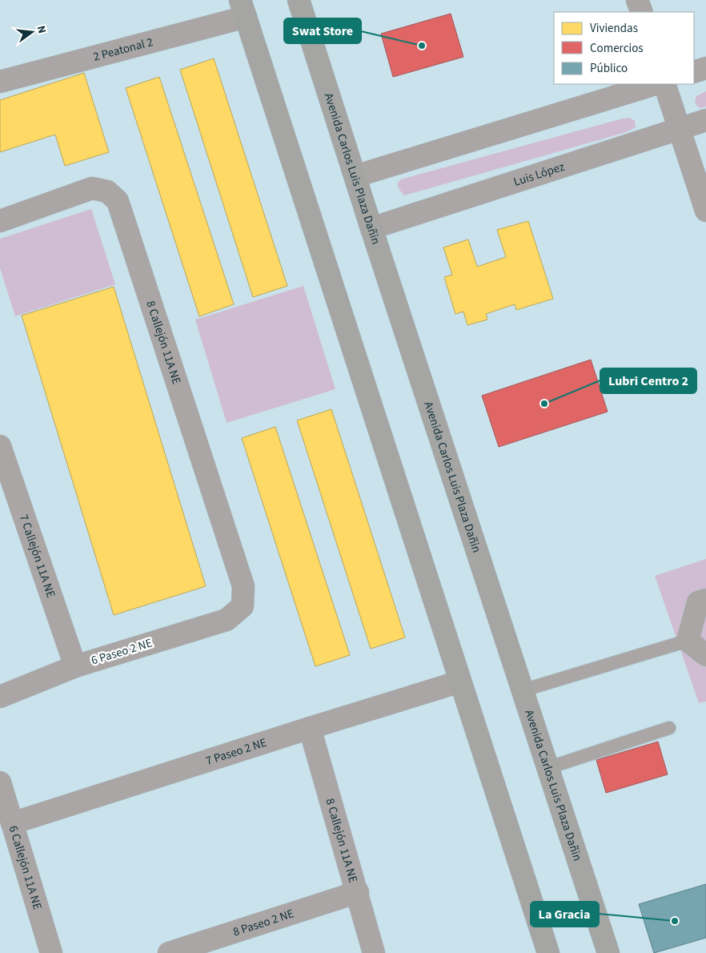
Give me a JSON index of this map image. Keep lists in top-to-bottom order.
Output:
{
  "streets": {
    "main road": ["Avenida Carlos Luis Plaza Dañin"],
    "street": [
      "2 Peatonal 2",
      "Luis López",
      "8 Callejón 11A NE",
      "7 Callejón 11A NE",
      "6 Paseo 2 NE",
      "7 Paseo 2 NE",
      "6 Callejón 11A NE",
      "8 Paseo 2 NE"
    ]
  },
  "crossings": [
    ["Avenida Carlos Luis Plaza Dañin", "Luis López"],
    ["8 Callejón 11A NE", "6 Paseo 2 NE"],
    ["8 Callejón 11A NE", "7 Paseo 2 NE"],
    ["8 Callejón 11A NE", "8 Paseo 2 NE"],
    ["7 Callejón 11A NE", "6 Paseo 2 NE"],
    ["7 Paseo 2 NE", "6 Callejón 11A NE"]
  ],
  "places": ["Swat Store", "Lubri Centro 2", "La Gracia"],
  "legend": ["Viviendas", "Comercios", "Público"],
  "north": "right"
}
